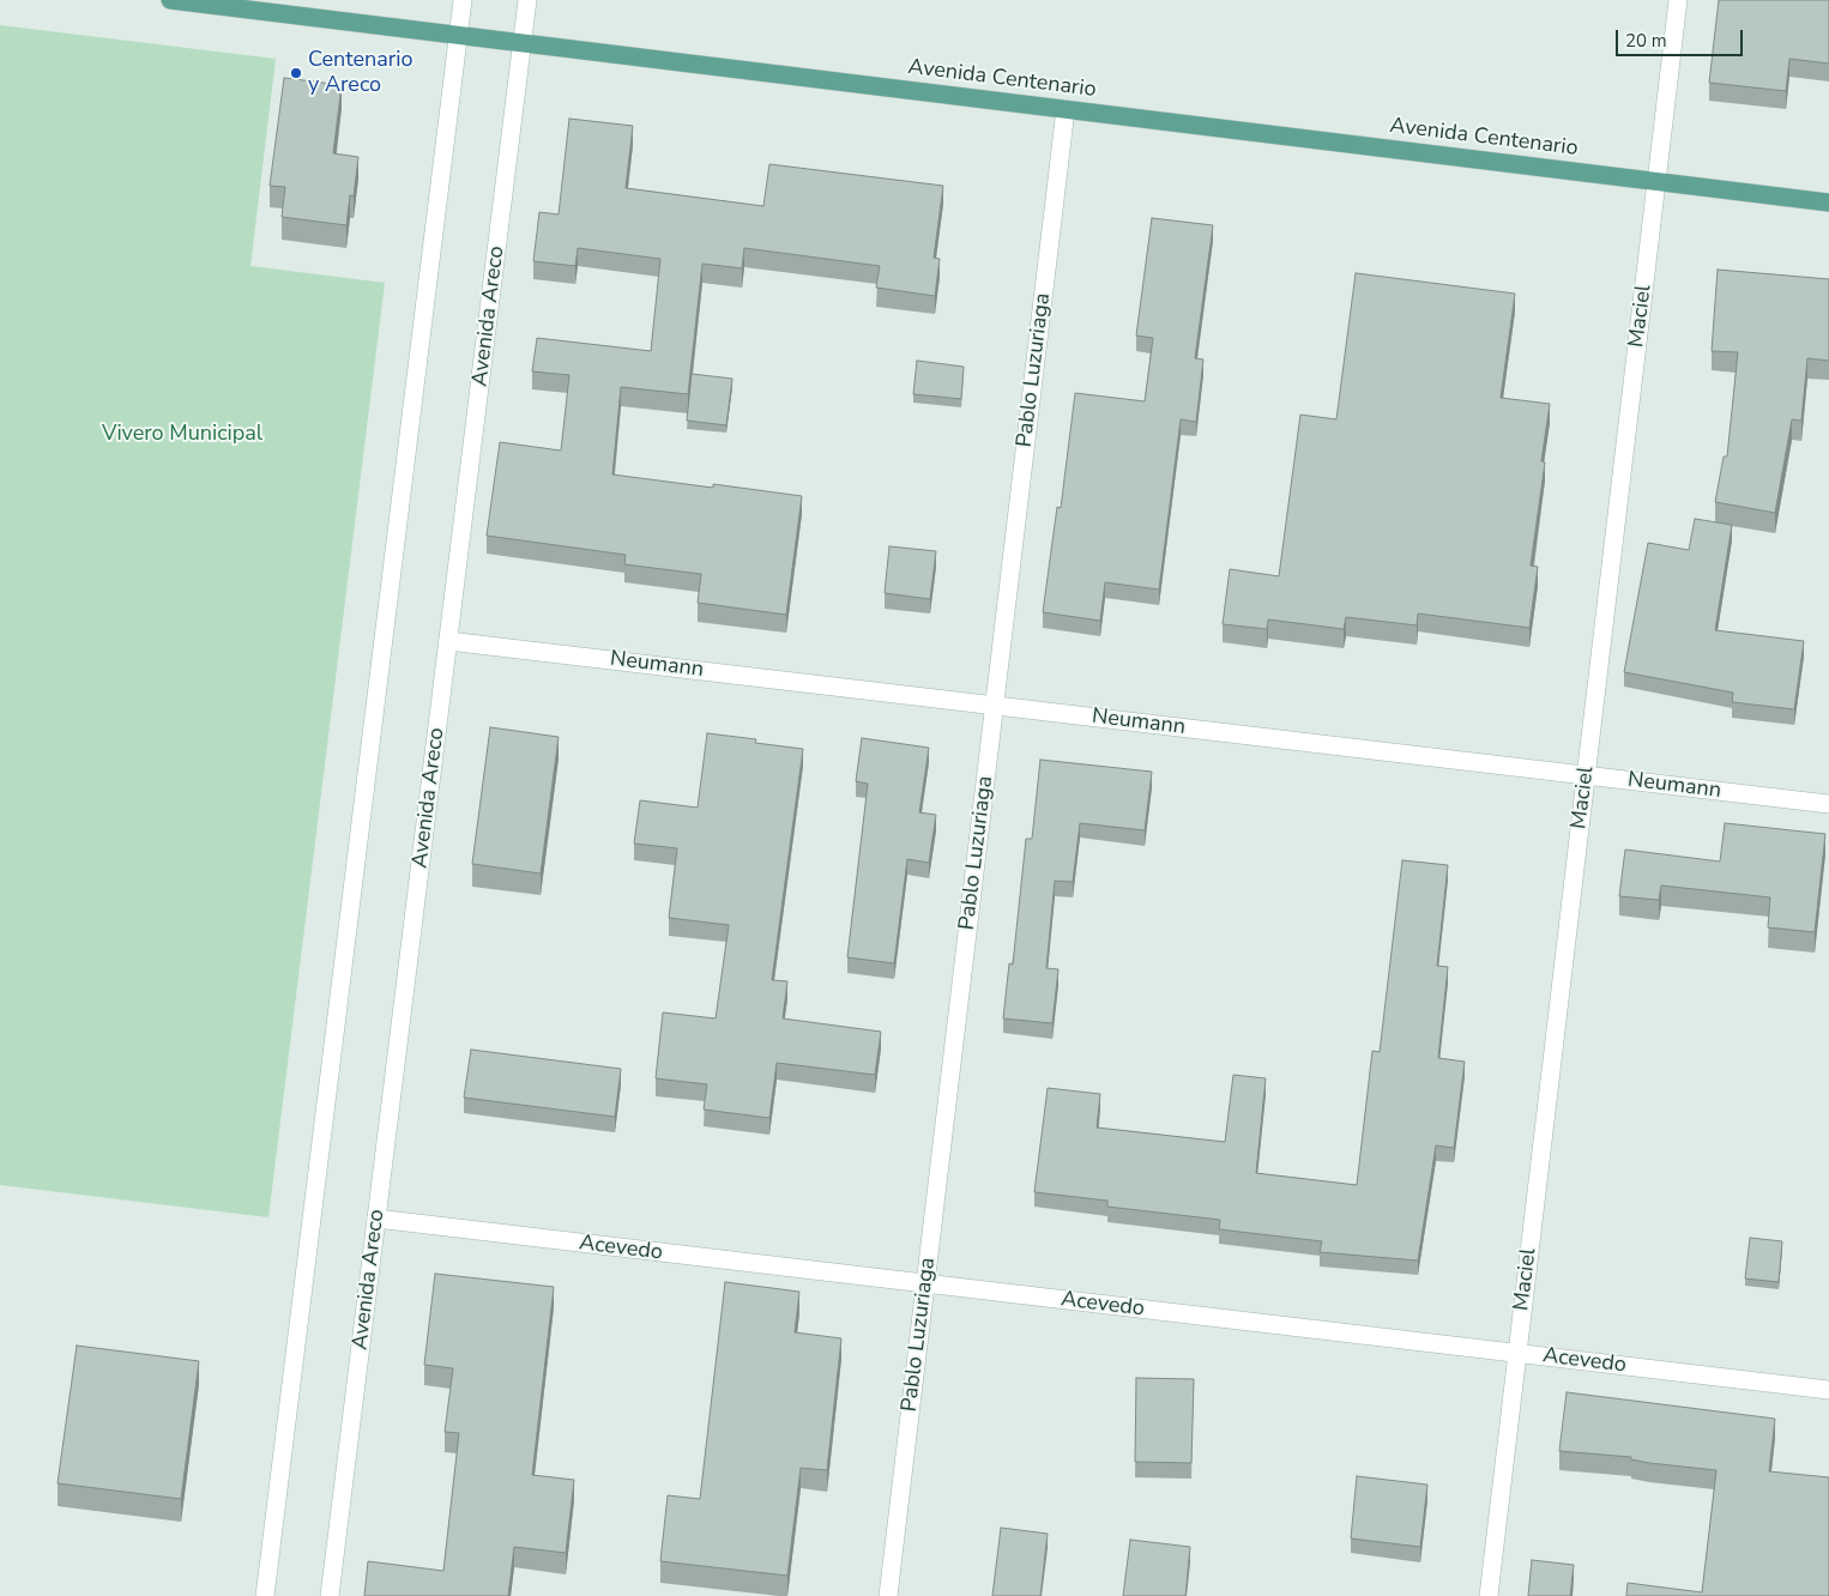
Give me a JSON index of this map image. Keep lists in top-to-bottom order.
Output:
{
  "streets": {
    "main road": ["Avenida Centenario"],
    "street": [
      "Avenida Areco",
      "Maciel",
      "Pablo Luzuriaga",
      "Neumann",
      "Acevedo"
    ]
  },
  "crossings": [
    ["Avenida Centenario", "Avenida Areco"],
    ["Avenida Centenario", "Maciel"],
    ["Avenida Centenario", "Pablo Luzuriaga"],
    ["Avenida Areco", "Neumann"],
    ["Avenida Areco", "Acevedo"],
    ["Maciel", "Neumann"],
    ["Maciel", "Acevedo"],
    ["Pablo Luzuriaga", "Neumann"],
    ["Pablo Luzuriaga", "Acevedo"]
  ],
  "parks": ["Vivero Municipal"],
  "places": ["Centenario y Areco"],
  "scale_bar": "20 m"
}
